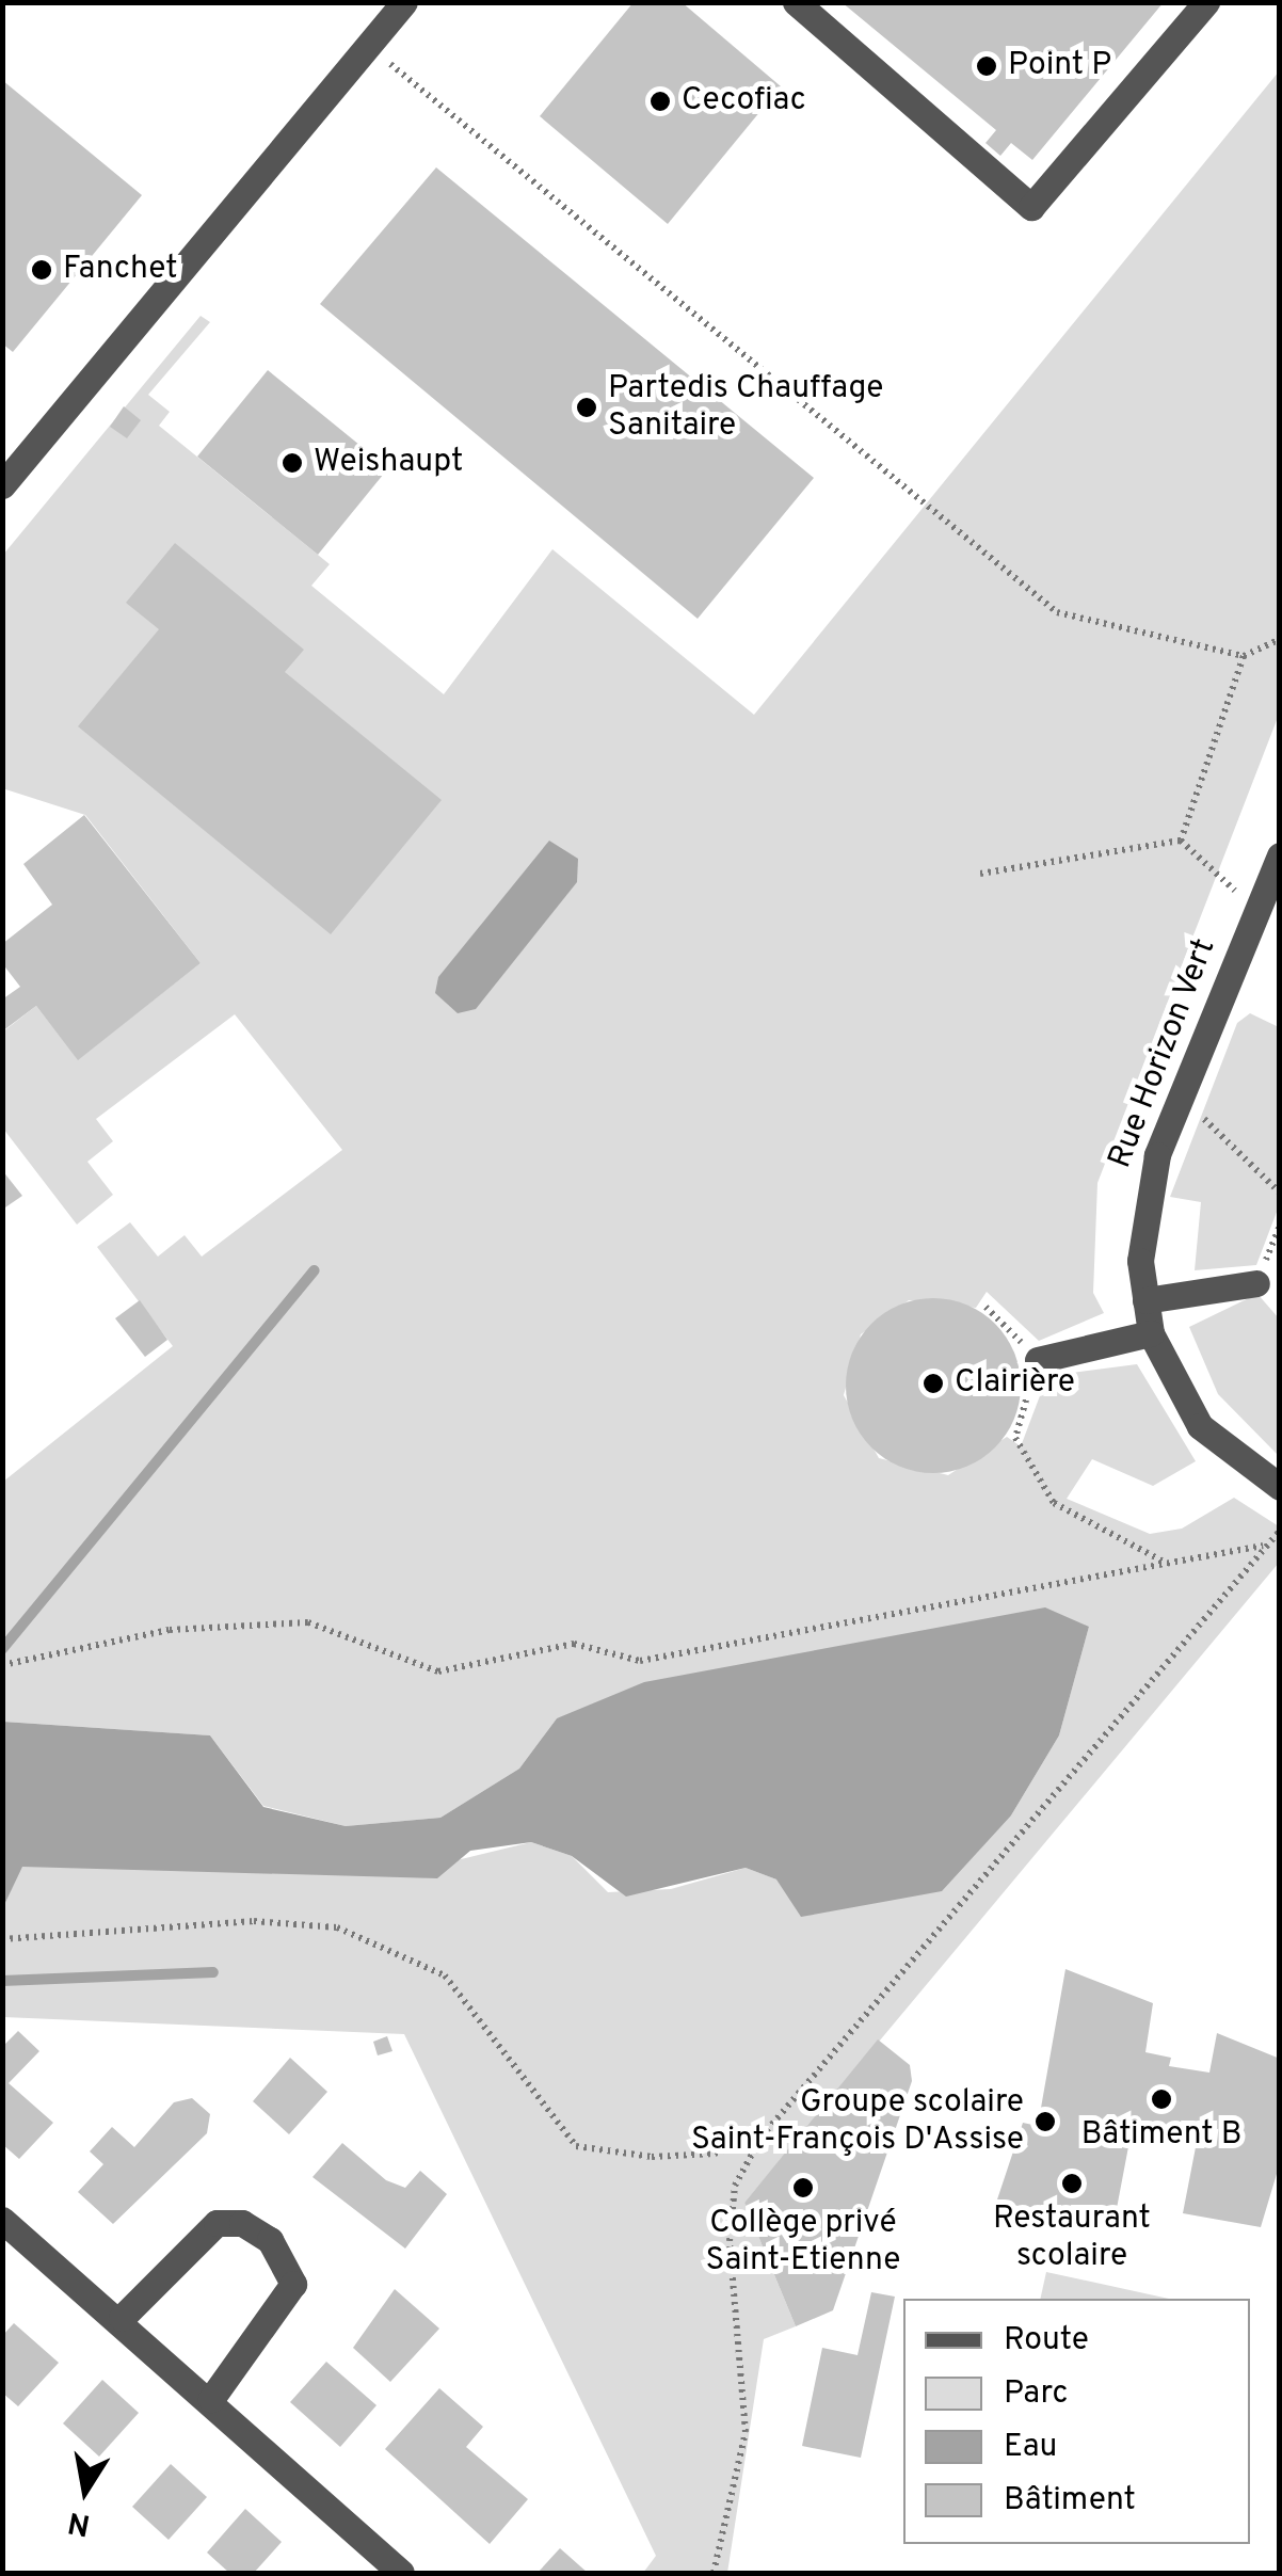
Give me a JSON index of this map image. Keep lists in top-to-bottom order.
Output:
{
  "streets": {
    "street": ["Rue Horizon Vert"]
  },
  "places": [
    "Point P",
    "Cecofiac",
    "Fanchet",
    "Partedis Chauffage Sanitaire",
    "Weishaupt",
    "Clairière",
    "Bâtiment B",
    "Groupe scolaire Saint-François D'Assise",
    "Restaurant scolaire",
    "Collège privé Saint-Etienne"
  ],
  "legend": [
    "Route",
    "Parc",
    "Eau",
    "Bâtiment"
  ],
  "north": "bottom"
}
